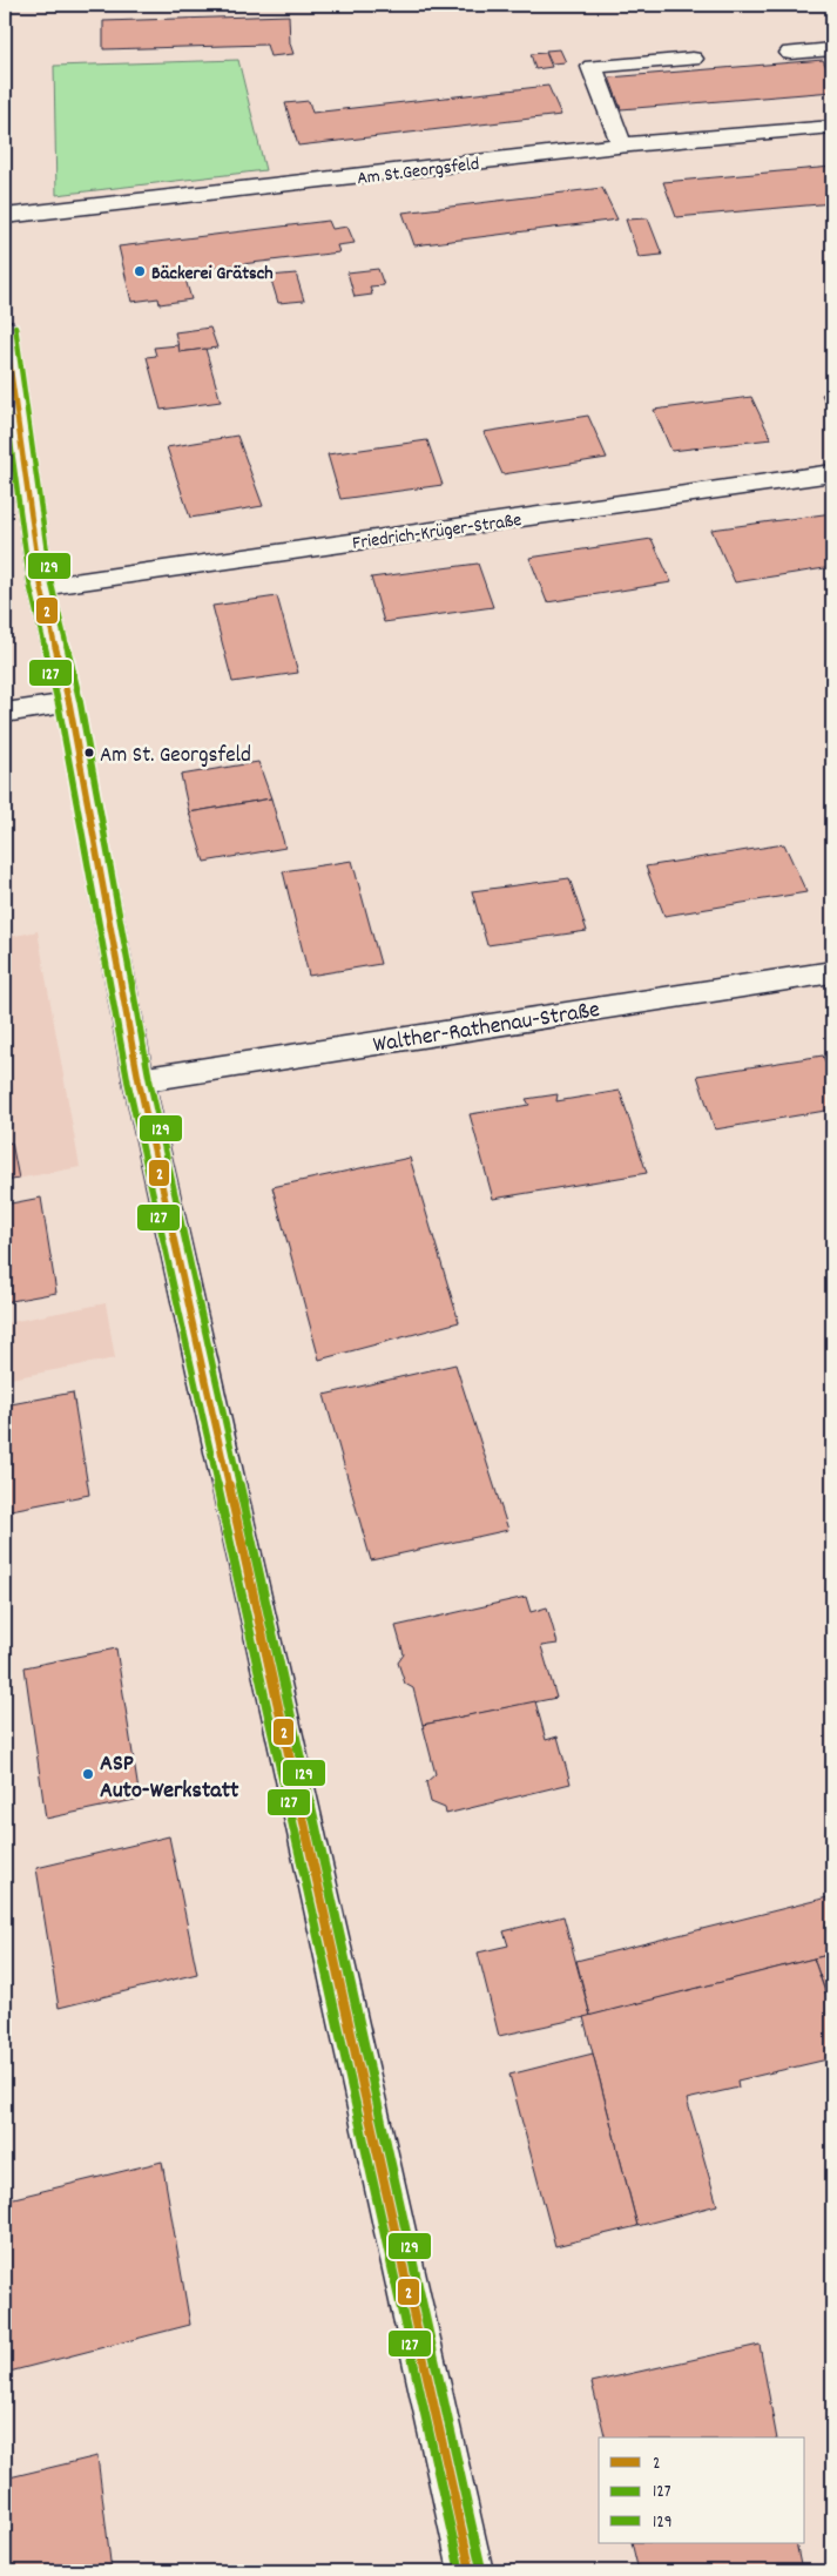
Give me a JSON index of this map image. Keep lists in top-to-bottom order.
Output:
{
  "streets": {
    "street": ["Am St.Georgsfeld", "Friedrich-Krüger-Straße", "Walther-Rathenau-Straße"]
  },
  "places": ["Bäckerei Grätsch", "Am St. Georgsfeld", "ASP Auto-Werkstatt"],
  "lines": ["transit line 129", "transit line 2", "transit line 127"],
  "legend": ["2", "127", "129"]
}
